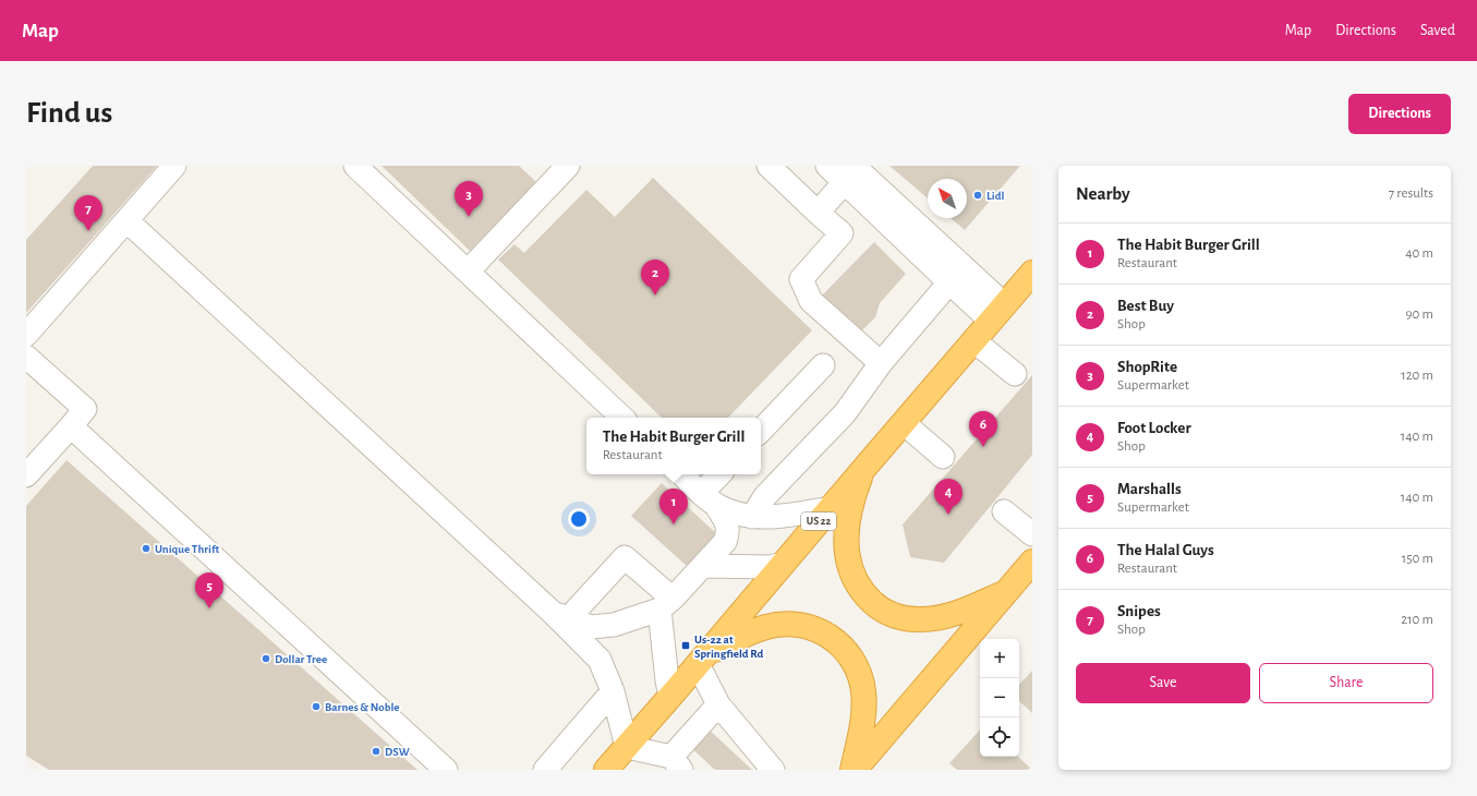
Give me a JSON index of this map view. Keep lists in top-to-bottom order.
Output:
{
  "streets": {
    "highway": ["US 22"]
  },
  "places": {
    "other": [
      "Lidl",
      "Unique Thrift",
      "Dollar Tree",
      "Barnes & Noble",
      "DSW"
    ],
    "transit": ["Us-22 at Springfield Rd"]
  },
  "north": "top left",
  "page": {
    "header": "Map",
    "nav": ["Map", "Directions", "Saved"],
    "buttons": [
      "Directions",
      ["Save", "Share"]
    ],
    "title": "Find us",
    "heading": ["Nearby", "7 results"],
    "pins": [
      "3",
      "7",
      "2",
      "6",
      "4",
      "1",
      "5"
    ],
    "list": [
      {
        "mark": "1",
        "name": "The Habit Burger Grill",
        "note": "Restaurant",
        "value": "40 m"
      },
      {
        "mark": "2",
        "name": "Best Buy",
        "note": "Shop",
        "value": "90 m"
      },
      {
        "mark": "3",
        "name": "ShopRite",
        "note": "Supermarket",
        "value": "120 m"
      },
      {
        "mark": "4",
        "name": "Foot Locker",
        "note": "Shop",
        "value": "140 m"
      },
      {
        "mark": "5",
        "name": "Marshalls",
        "note": "Supermarket",
        "value": "140 m"
      },
      {
        "mark": "6",
        "name": "The Halal Guys",
        "note": "Restaurant",
        "value": "150 m"
      },
      {
        "mark": "7",
        "name": "Snipes",
        "note": "Shop",
        "value": "210 m"
      }
    ],
    "popup": ["The Habit Burger Grill", "Restaurant"],
    "map_buttons": ["+", "−"]
  }
}
